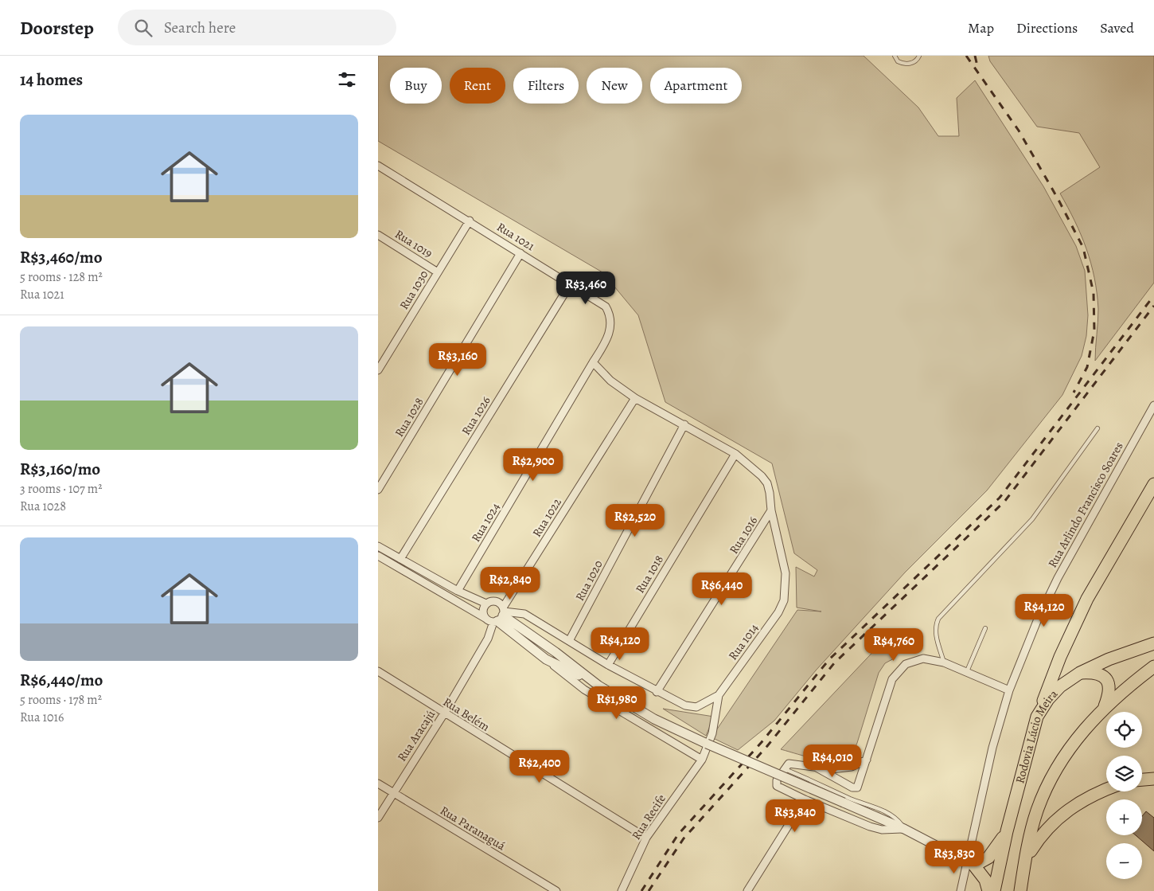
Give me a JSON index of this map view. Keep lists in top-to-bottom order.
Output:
{
  "streets": {
    "highway": ["Rodovia Lúcio Meira"],
    "street": [
      "Rua 1021",
      "Rua 1019",
      "Rua 1030",
      "Rua 1026",
      "Rua 1028",
      "Rua Arlindo Francisco Soares",
      "Rua 1022",
      "Rua 1024",
      "Rua 1016",
      "Rua 1018",
      "Rua 1020",
      "Rua 1014",
      "Rua Belém",
      "Rua Aracajú",
      "Rua Recife",
      "Rua Paranaguá"
    ]
  },
  "crossings": [
    ["Rua 1021", "Rua 1030"],
    ["Rua 1021", "Rua 1026"],
    ["Rua 1021", "Rua 1028"],
    ["Rua 1021", "Rua 1024"],
    ["Rua 1019", "Rua 1030"],
    ["Rua 1022", "Rua Aracajú"],
    ["Rua 1016", "Rua 1014"],
    ["Rua 1018", "Rua 1014"],
    ["Rua 1014", "Rua Recife"],
    ["Rua Belém", "Rua Aracajú"],
    ["Rua Belém", "Rua Recife"],
    ["Rua Aracajú", "Rua Paranaguá"]
  ],
  "page": {
    "header": "Doorstep",
    "search": "Search here",
    "nav": ["Map", "Directions", "Saved"],
    "heading": "14 homes",
    "chip": [
      "Buy",
      "Rent",
      "Filters",
      "New",
      "Apartment"
    ],
    "list": [
      {
        "name": "R$3,460/mo",
        "note": "5 rooms · 128 m² · Rua 1021"
      },
      {
        "name": "R$3,160/mo",
        "note": "3 rooms · 107 m² · Rua 1028"
      },
      {
        "name": "R$6,440/mo",
        "note": "5 rooms · 178 m² · Rua 1016"
      }
    ],
    "price": [
      "R$3,460",
      "R$3,160",
      "R$2,900",
      "R$2,520",
      "R$2,840",
      "R$6,440",
      "R$4,120",
      "R$4,120",
      "R$4,760",
      "R$1,980",
      "R$4,010",
      "R$2,400",
      "R$3,840",
      "R$3,830"
    ],
    "map_buttons": ["+", "−"]
  }
}
